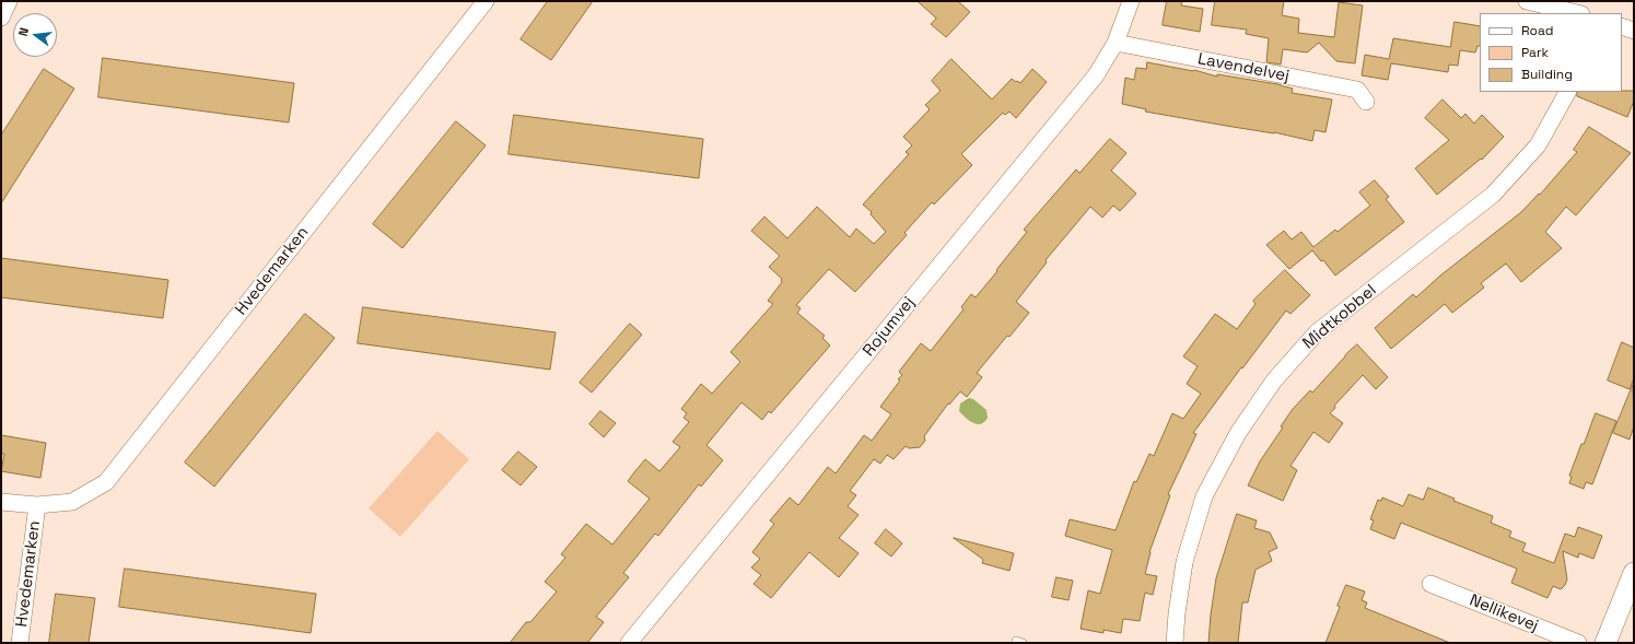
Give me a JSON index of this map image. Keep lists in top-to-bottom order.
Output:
{
  "streets": {
    "street": [
      "Lavendelvej",
      "Hvedemarken",
      "Midtkobbel",
      "Rojumvej",
      "Nellikevej"
    ]
  },
  "crossings": [
    ["Lavendelvej", "Rojumvej"]
  ],
  "legend": ["Road", "Park", "Building"],
  "north": "left"
}
